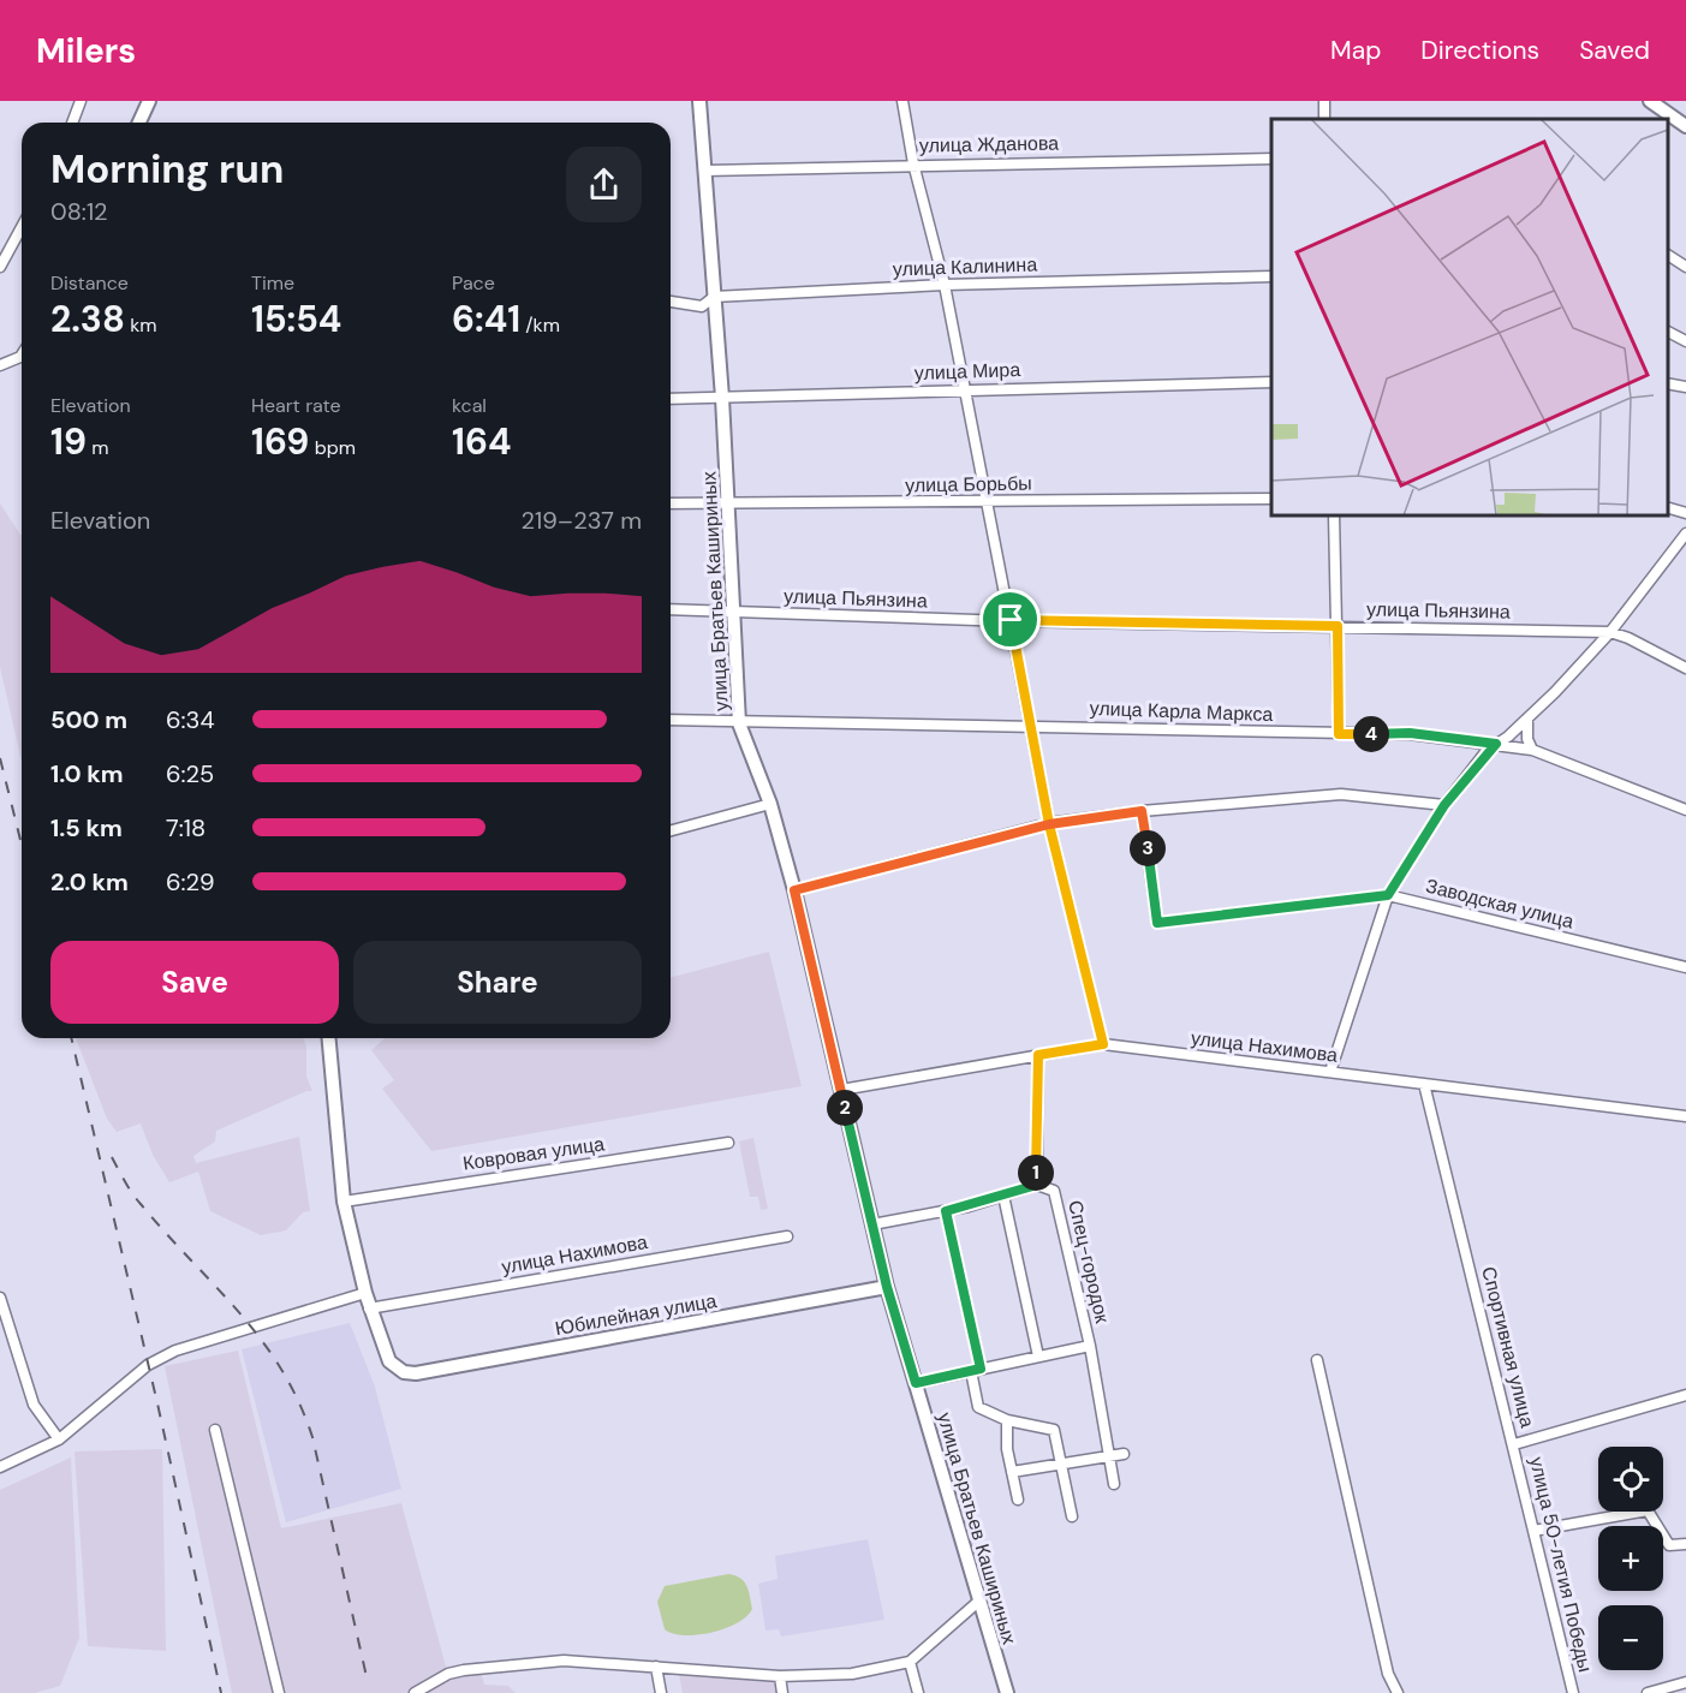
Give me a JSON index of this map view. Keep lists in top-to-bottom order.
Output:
{
  "streets": {
    "main road": ["улица Братьев Кашириных", "Юбилейная улица"],
    "street": [
      "улица Жданова",
      "улица Калинина",
      "улица Мира",
      "улица Борьбы",
      "улица Пьянзина",
      "улица Карла Маркса",
      "Заводская улица",
      "улица Нахимова",
      "Ковровая улица",
      "Спец-городок",
      "Спортивная улица",
      "улица 50-летия Победы"
    ]
  },
  "crossings": [
    ["улица Жданова", "улица Братьев Кашириных"],
    ["улица Калинина", "улица Братьев Кашириных"],
    ["улица Мира", "улица Братьев Кашириных"],
    ["улица Борьбы", "улица Братьев Кашириных"],
    ["улица Братьев Кашириных", "улица Пьянзина"],
    ["улица Братьев Кашириных", "улица Карла Маркса"],
    ["улица Братьев Кашириных", "улица Нахимова"],
    ["улица Братьев Кашириных", "Юбилейная улица"],
    ["улица Нахимова", "Юбилейная улица"],
    ["улица Нахимова", "Спортивная улица"],
    ["Спортивная улица", "улица 50-летия Победы"]
  ],
  "page": {
    "header": "Milers",
    "nav": ["Map", "Directions", "Saved"],
    "heading": ["Morning run", "08:12"],
    "stats": [
      ["Distance", "2.38 km"],
      ["Time", "15:54"],
      ["Pace", "6:41 /km"],
      ["Elevation", "19 m"],
      ["Heart rate", "169 bpm"],
      ["kcal", "164"]
    ],
    "chart": ["Elevation", "219–237 m"],
    "list": [
      {
        "name": "500 m",
        "note": "6:34"
      },
      {
        "name": "1.0 km",
        "note": "6:25"
      },
      {
        "name": "1.5 km",
        "note": "7:18"
      },
      {
        "name": "2.0 km",
        "note": "6:29"
      }
    ],
    "pins": [
      "4",
      "3",
      "2",
      "1"
    ],
    "buttons": ["Save", "Share"],
    "map_buttons": ["+", "−"]
  }
}
